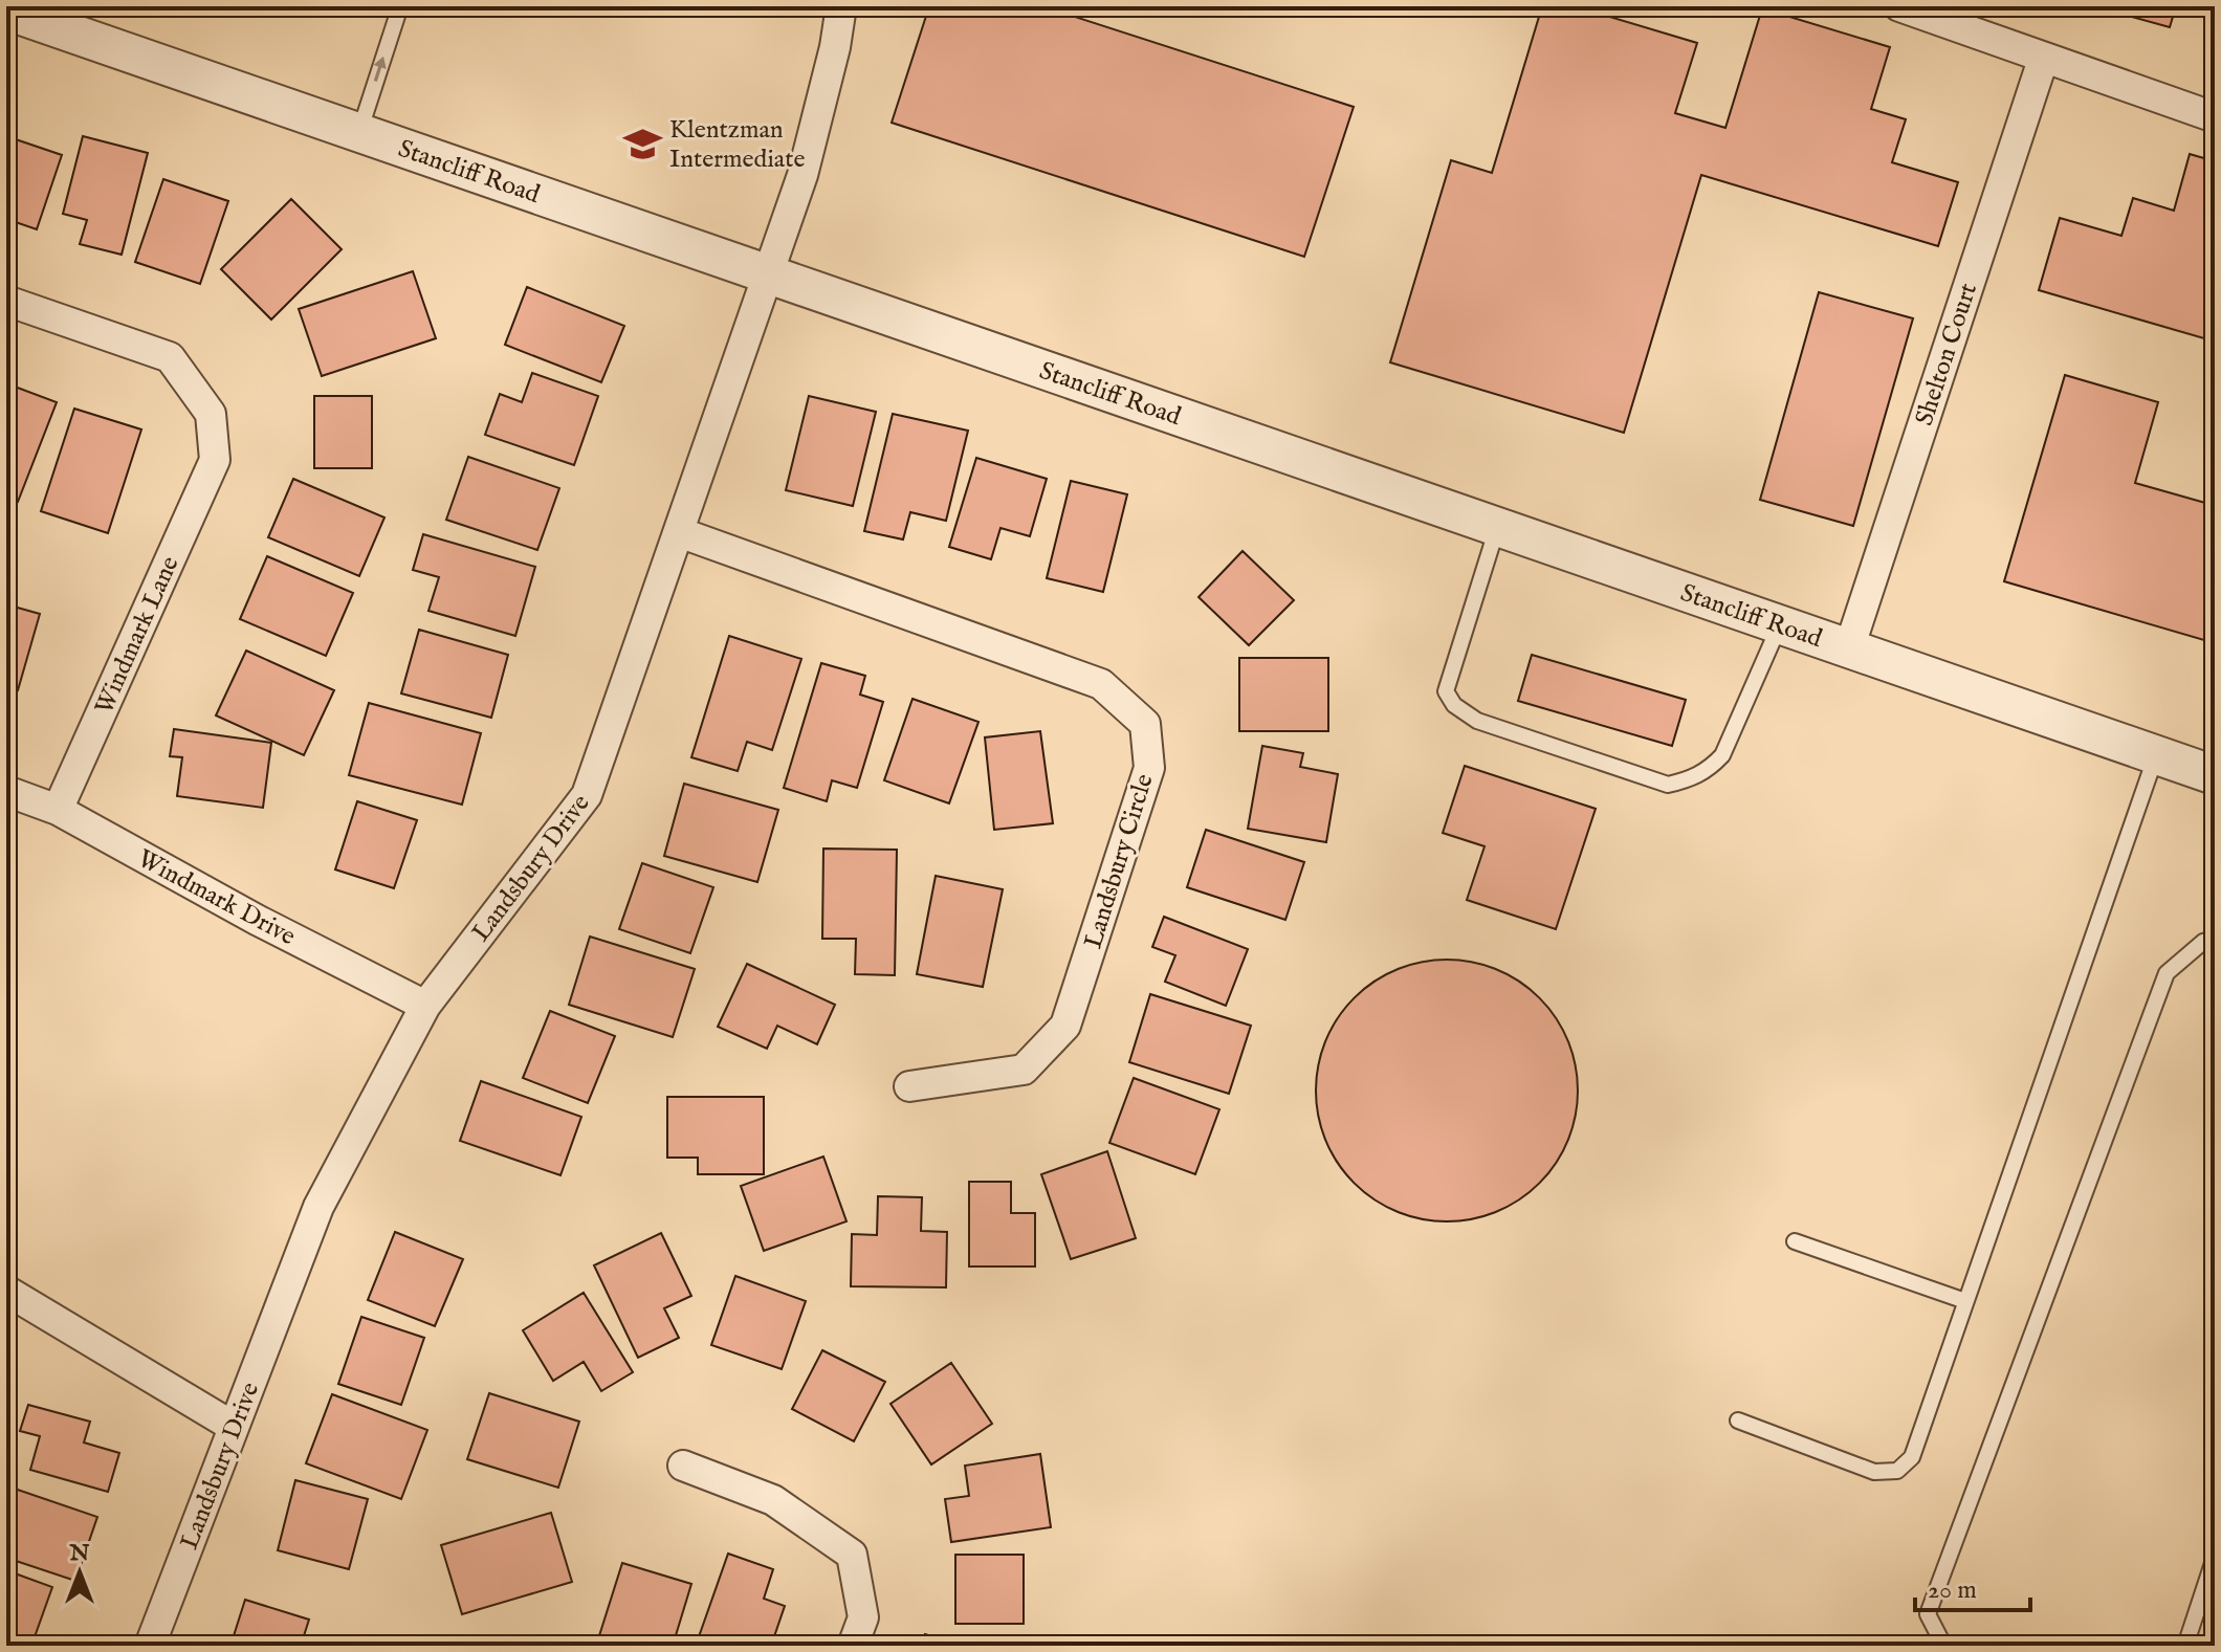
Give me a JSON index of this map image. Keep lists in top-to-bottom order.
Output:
{
  "streets": {
    "street": [
      "Stancliff Road",
      "Shelton Court",
      "Windmark Lane",
      "Landsbury Circle",
      "Landsbury Drive",
      "Windmark Drive"
    ]
  },
  "crossings": [
    ["Stancliff Road", "Shelton Court"],
    ["Stancliff Road", "Landsbury Drive"],
    ["Windmark Lane", "Windmark Drive"],
    ["Landsbury Circle", "Landsbury Drive"],
    ["Landsbury Drive", "Windmark Drive"]
  ],
  "places": {
    "school or university": ["Klentzman Intermediate"]
  },
  "scale_bar": "20 m",
  "north": "top"
}
